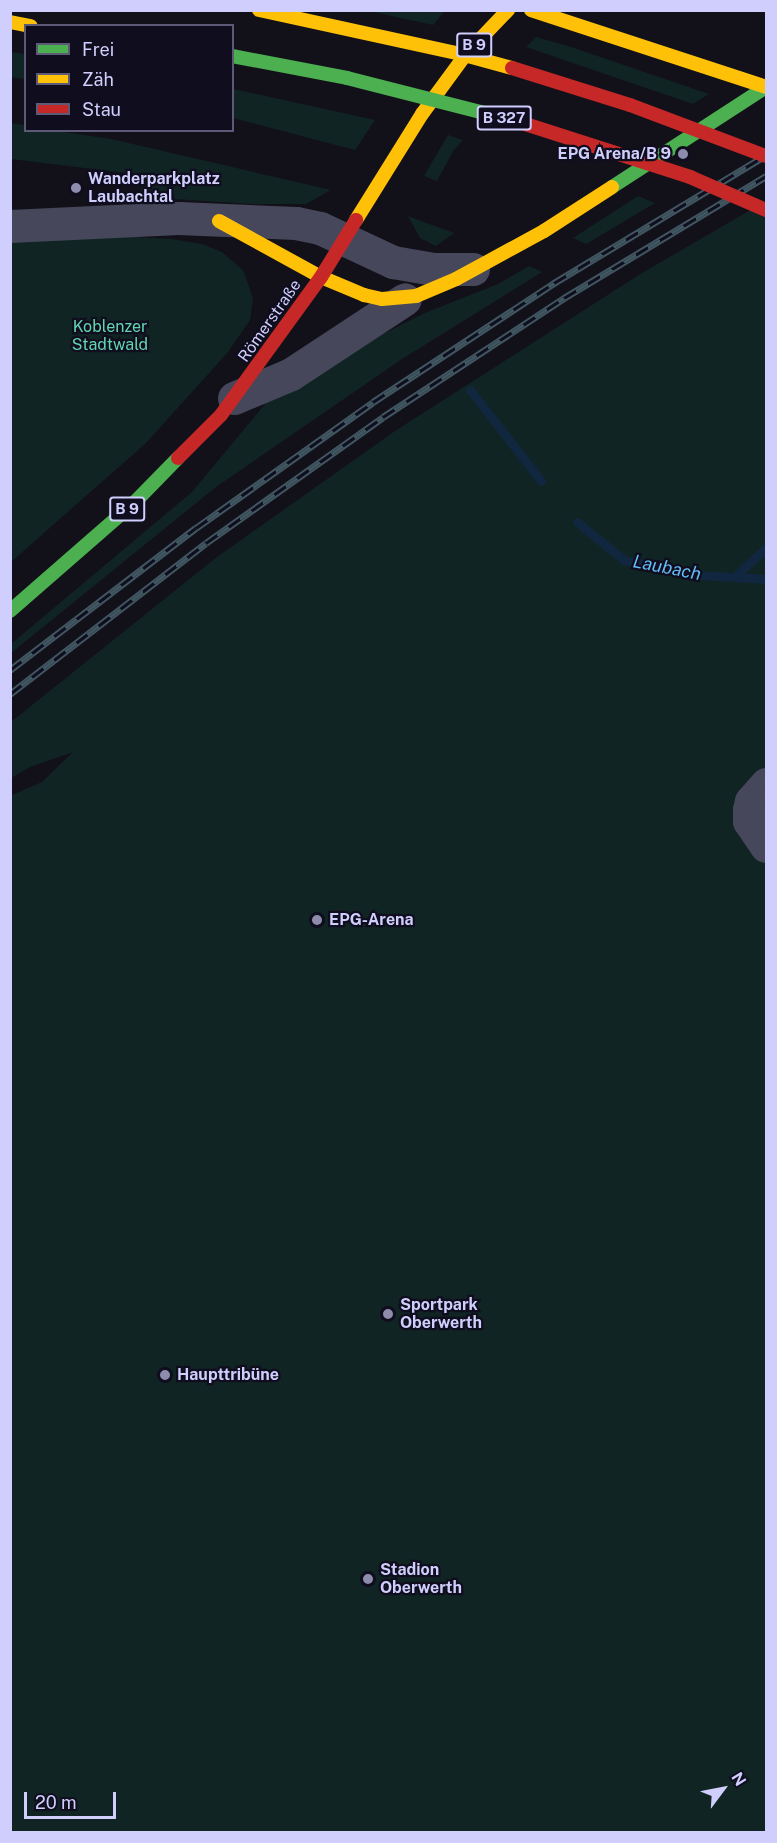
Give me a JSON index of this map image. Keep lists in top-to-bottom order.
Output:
{
  "streets": {
    "main road": ["B 9", "B 327", "Römerstraße"]
  },
  "water": ["Laubach"],
  "parks": ["Koblenzer Stadtwald"],
  "places": [
    "EPG Arena/B 9",
    "Wanderparkplatz Laubachtal",
    "EPG-Arena",
    "Sportpark Oberwerth",
    "Haupttribüne",
    "Stadion Oberwerth"
  ],
  "legend": ["Frei", "Zäh", "Stau"],
  "scale_bar": "20 m",
  "north": "top right"
}
